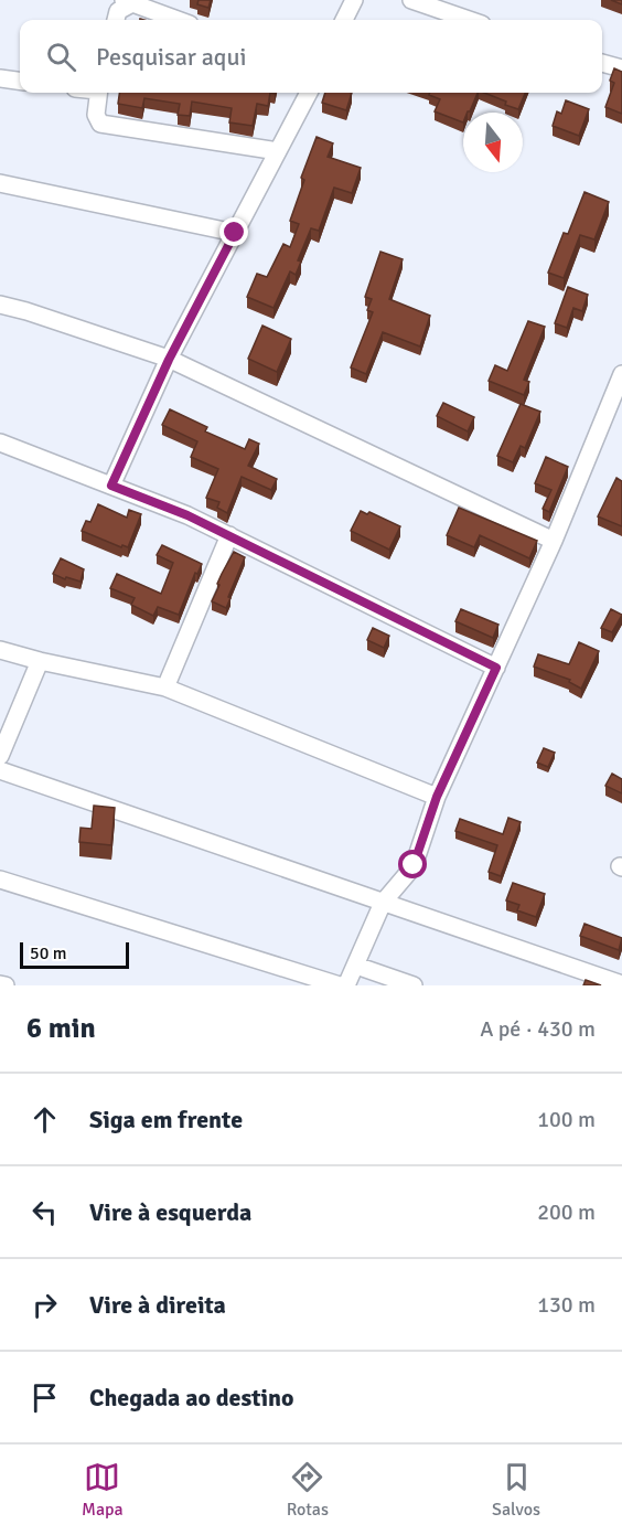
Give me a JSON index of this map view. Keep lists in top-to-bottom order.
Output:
{
  "scale_bar": "50 m",
  "north": "bottom",
  "page": {
    "search": "Pesquisar aqui",
    "scale": "50 m",
    "heading": ["6 min", "A pé · 430 m"],
    "list": [
      ["Siga em frente", "100 m"],
      ["Vire à esquerda", "200 m"],
      ["Vire à direita", "130 m"],
      "Chegada ao destino"
    ],
    "nav": ["Mapa", "Rotas", "Salvos"]
  }
}
